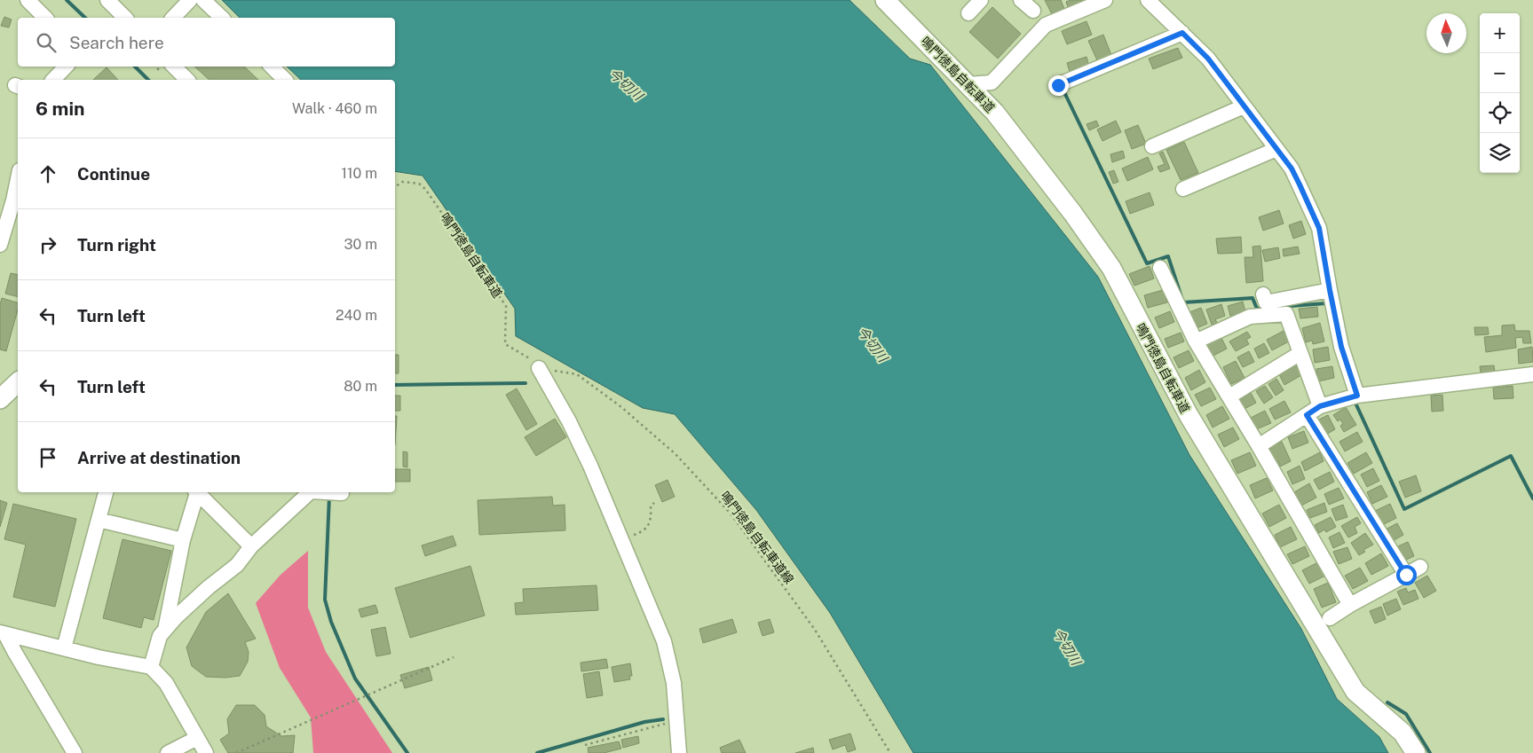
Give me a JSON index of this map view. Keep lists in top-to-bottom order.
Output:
{
  "streets": {
    "main road": ["鳴門徳島自転車道"],
    "path": ["鳴門徳島自転車道線"]
  },
  "crossings": [
    ["鳴門徳島自転車道", "鳴門徳島自転車道線"]
  ],
  "water": ["今切川"],
  "north": "top",
  "page": {
    "map_buttons": ["+", "−"],
    "search": "Search here",
    "heading": ["6 min", "Walk · 460 m"],
    "list": [
      ["Continue", "110 m"],
      ["Turn right", "30 m"],
      ["Turn left", "240 m"],
      ["Turn left", "80 m"],
      "Arrive at destination"
    ]
  }
}
